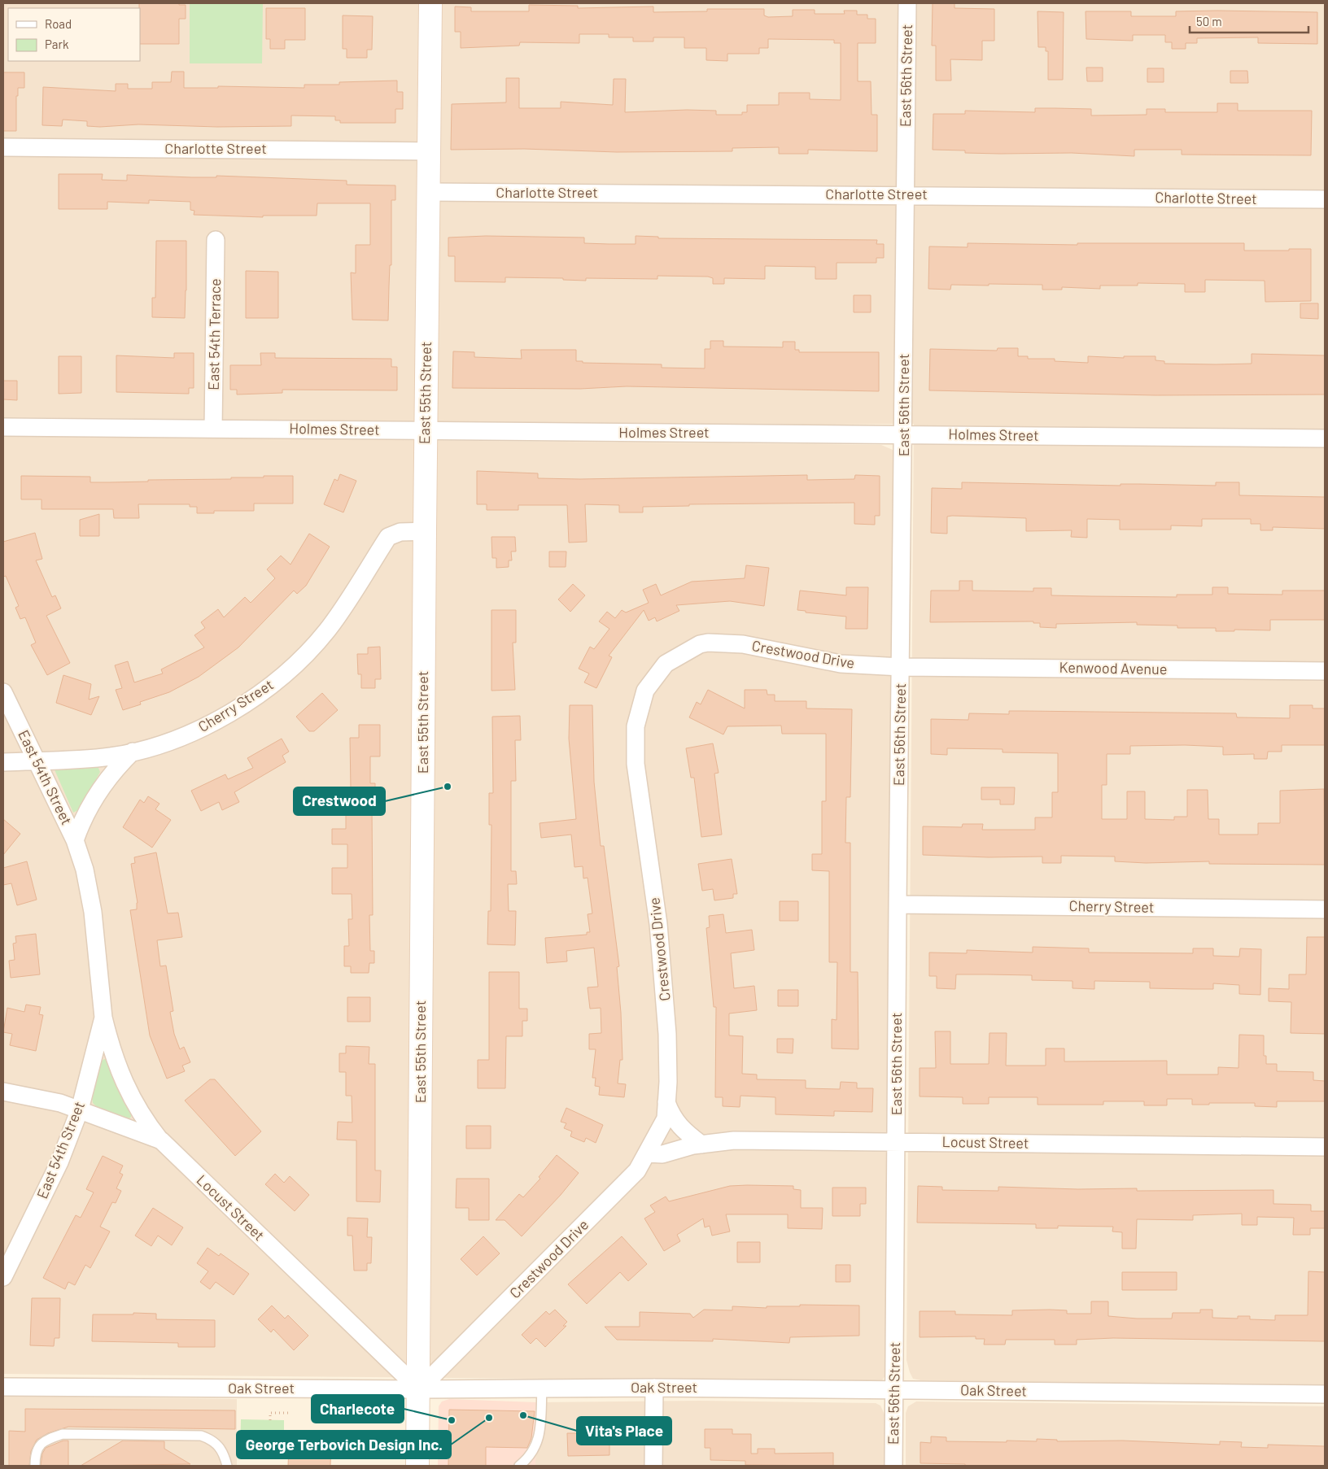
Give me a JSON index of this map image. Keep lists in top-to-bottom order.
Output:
{
  "streets": {
    "main road": ["East 55th Street"],
    "street": [
      "East 56th Street",
      "Charlotte Street",
      "East 54th Terrace",
      "Holmes Street",
      "Crestwood Drive",
      "Kenwood Avenue",
      "Cherry Street",
      "East 54th Street",
      "Locust Street",
      "Oak Street"
    ]
  },
  "crossings": [
    ["East 56th Street", "Charlotte Street"],
    ["East 56th Street", "Holmes Street"],
    ["East 56th Street", "Crestwood Drive"],
    ["East 56th Street", "Kenwood Avenue"],
    ["East 56th Street", "Cherry Street"],
    ["East 56th Street", "Locust Street"],
    ["East 56th Street", "Oak Street"],
    ["Charlotte Street", "East 55th Street"],
    ["East 54th Terrace", "Holmes Street"],
    ["East 55th Street", "Holmes Street"],
    ["East 55th Street", "Crestwood Drive"],
    ["East 55th Street", "Cherry Street"],
    ["East 55th Street", "Locust Street"],
    ["East 55th Street", "Oak Street"],
    ["Crestwood Drive", "Kenwood Avenue"],
    ["Crestwood Drive", "Locust Street"],
    ["Crestwood Drive", "Oak Street"],
    ["Cherry Street", "East 54th Street"],
    ["East 54th Street", "Locust Street"],
    ["Locust Street", "Oak Street"]
  ],
  "places": [
    "Crestwood",
    "Vita's Place",
    "George Terbovich Design Inc.",
    "Charlecote"
  ],
  "legend": ["Road", "Park"],
  "scale_bar": "50 m"
}
